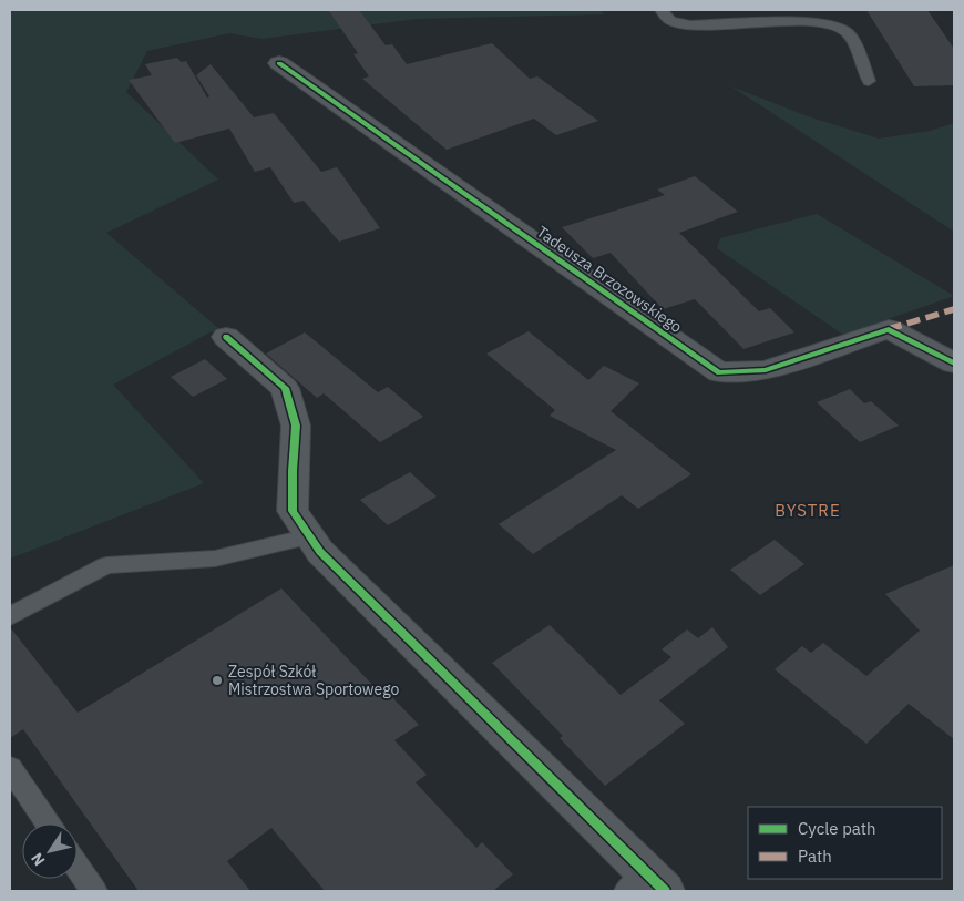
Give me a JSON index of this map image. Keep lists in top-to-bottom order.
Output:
{
  "streets": {
    "street": ["Tadeusza Brzozowskiego"]
  },
  "districts": ["BYSTRE"],
  "places": ["Zespół Szkół Mistrzostwa Sportowego"],
  "legend": ["Cycle path", "Path"],
  "north": "bottom left"
}
